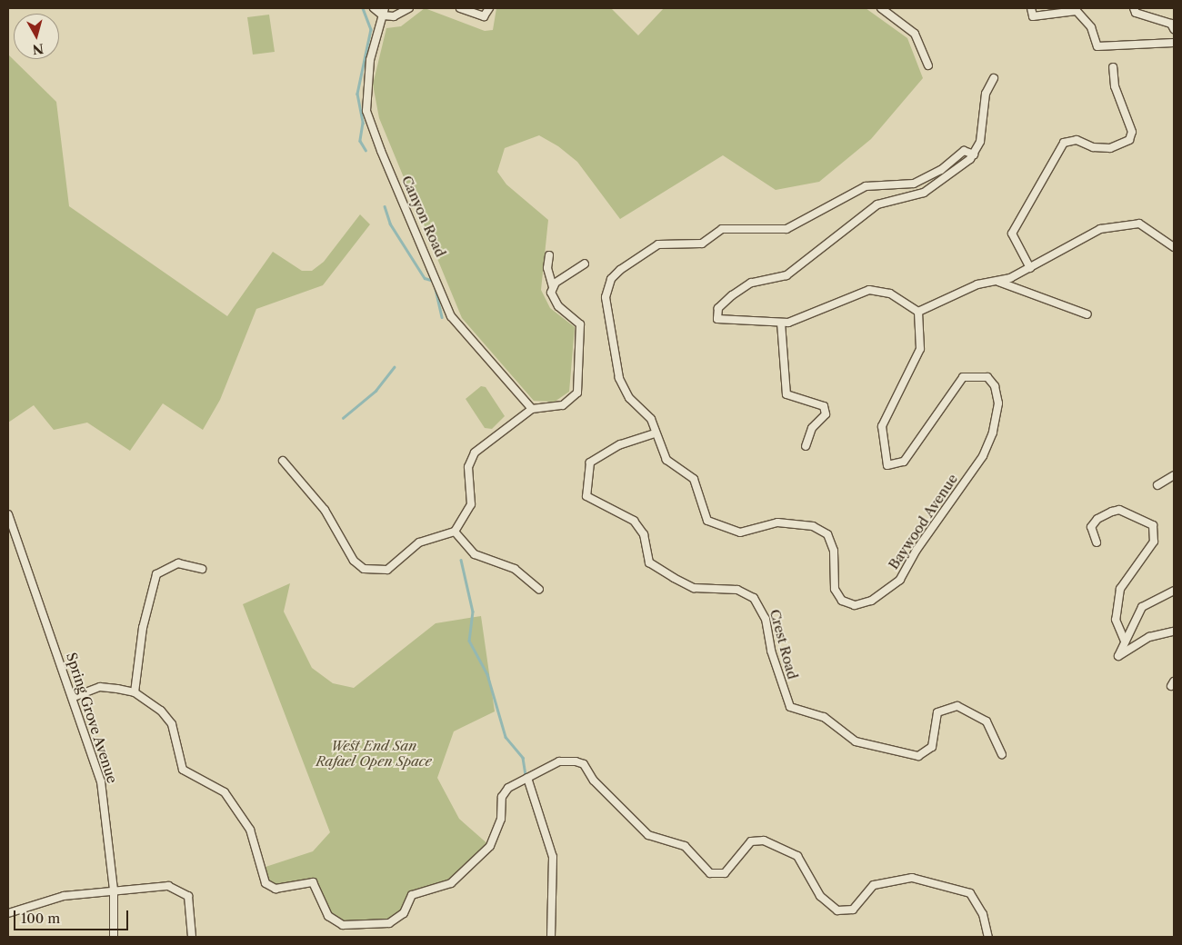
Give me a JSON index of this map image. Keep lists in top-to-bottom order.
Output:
{
  "streets": {
    "street": [
      "Canyon Road",
      "Baywood Avenue",
      "Crest Road",
      "Spring Grove Avenue"
    ]
  },
  "crossings": [
    ["Baywood Avenue", "Crest Road"]
  ],
  "parks": ["West End San Rafael Open Space"],
  "scale_bar": "100 m",
  "north": "bottom"
}
